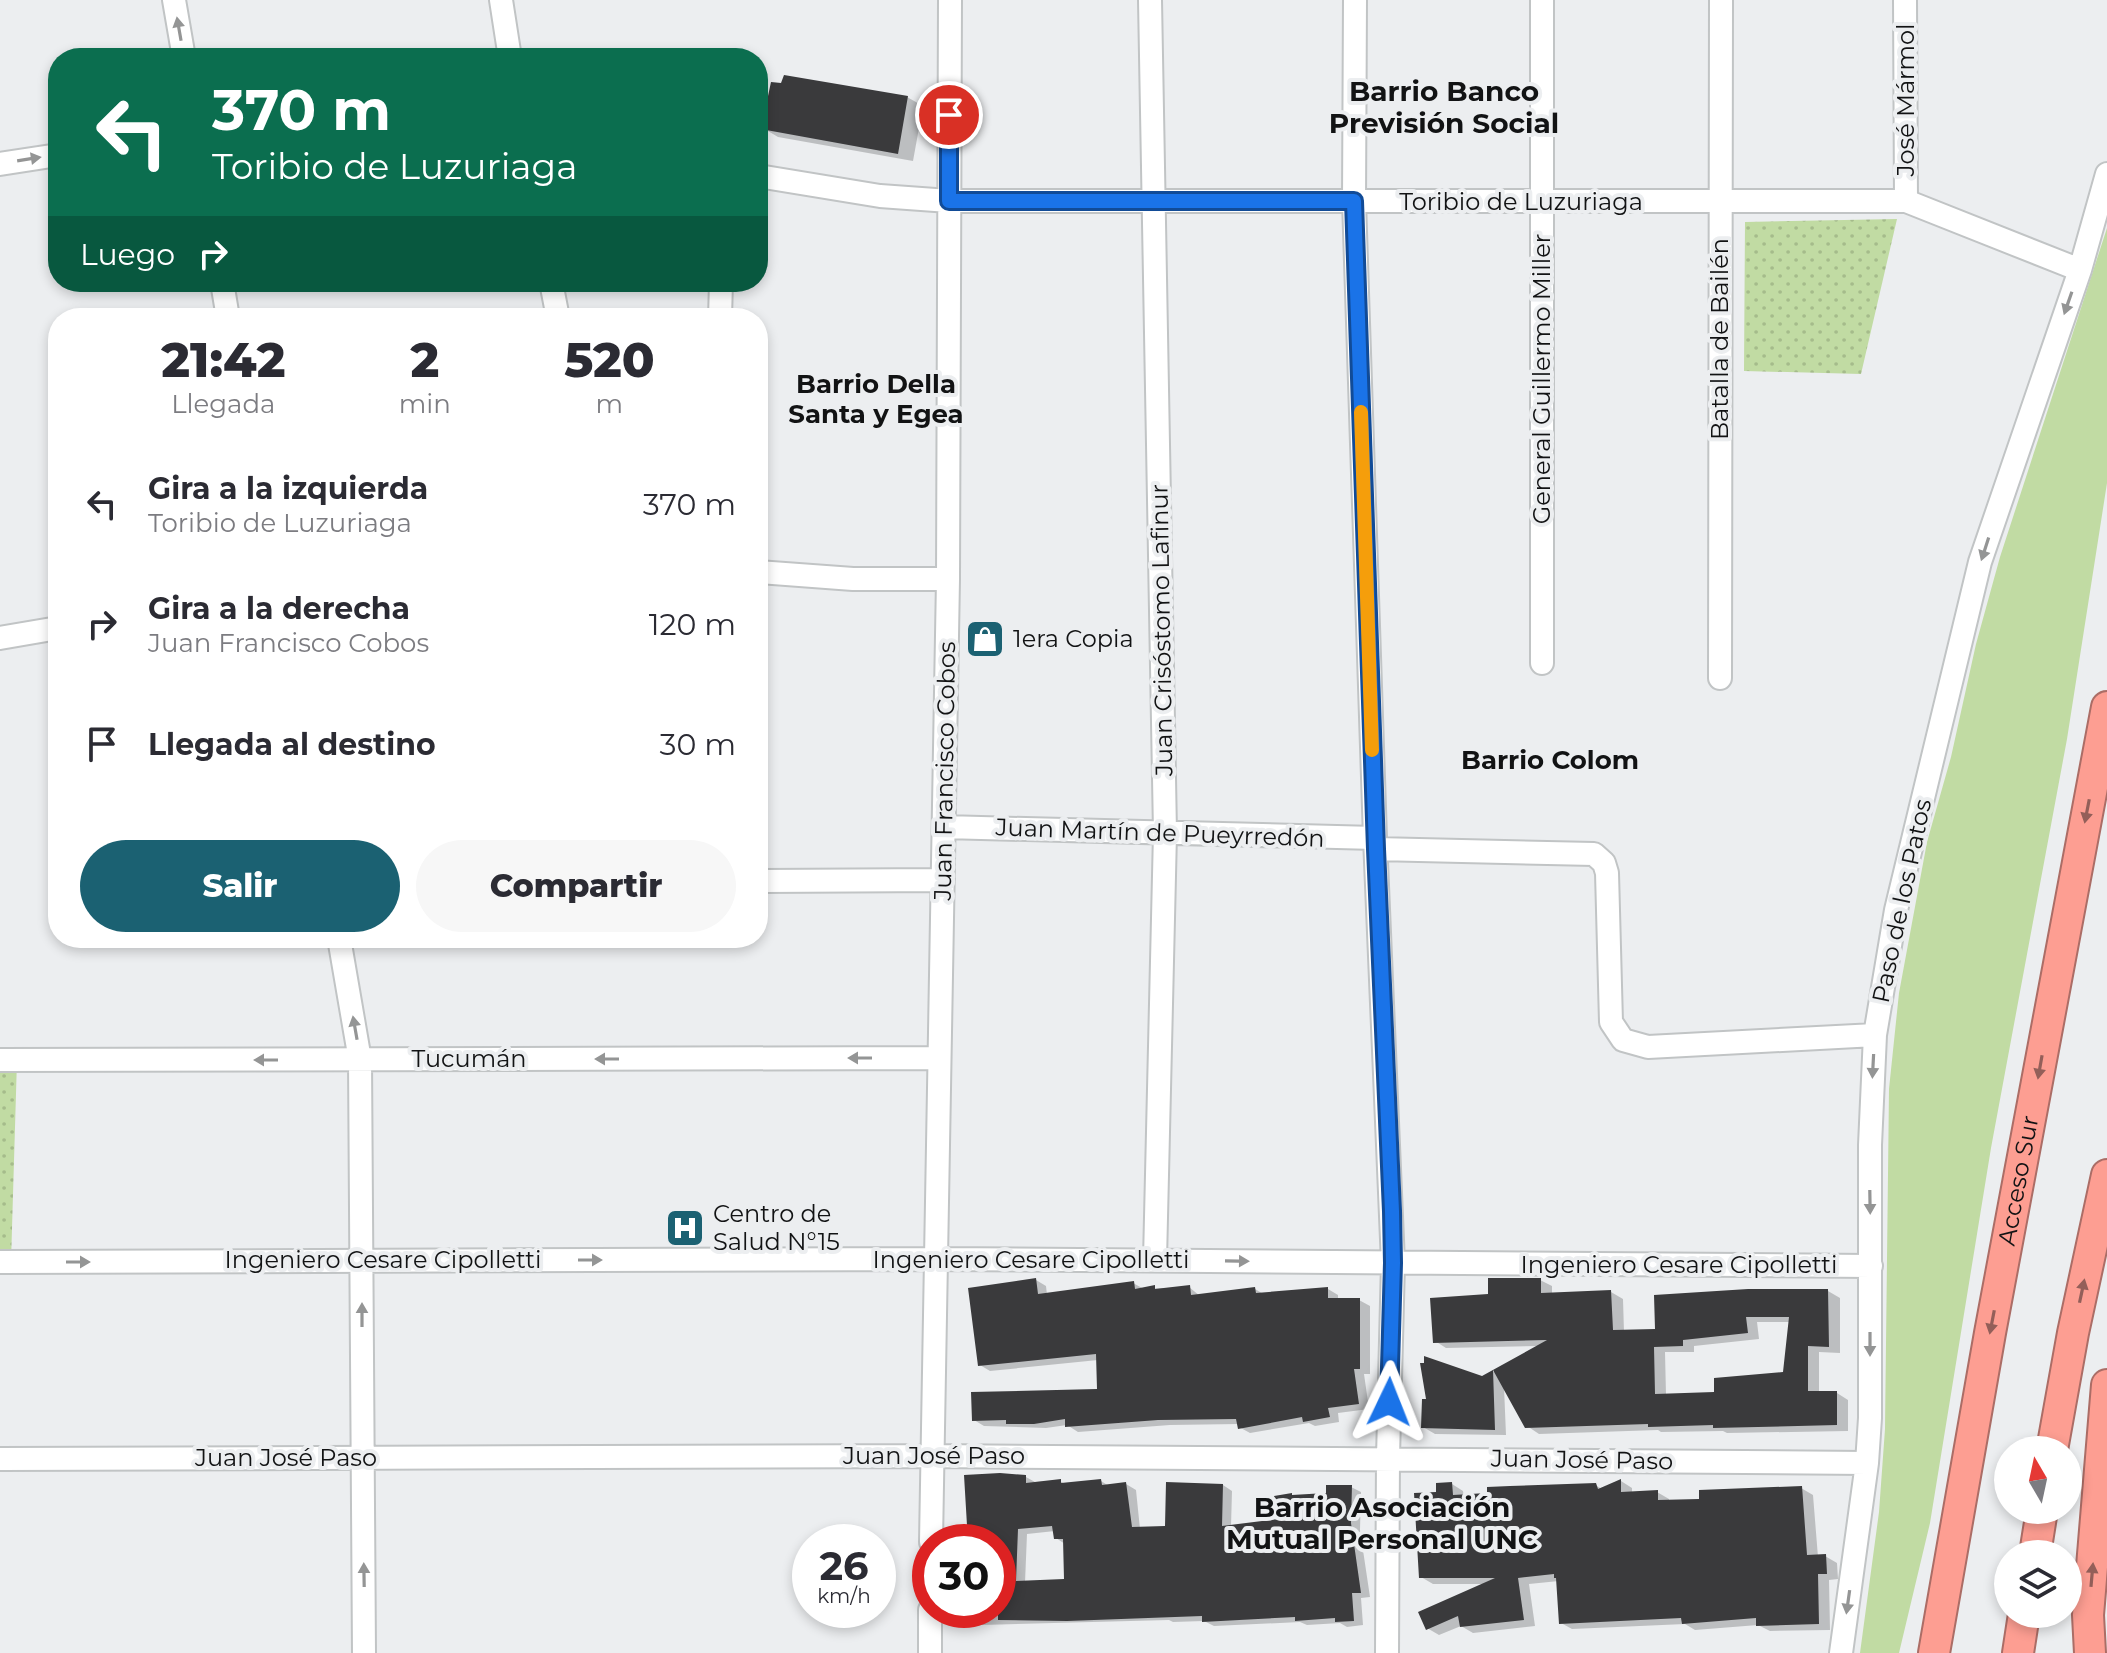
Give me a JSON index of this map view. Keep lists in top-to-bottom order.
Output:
{
  "streets": {
    "highway": ["Acceso Sur"],
    "street": [
      "José Mármol",
      "Toribio de Luzuriaga",
      "Batalla de Bailén",
      "General Guillermo Miller",
      "Juan Crisóstomo Lafinur",
      "Juan Francisco Cobos",
      "Juan Martín de Pueyrredón",
      "Paso de los Patos",
      "Tucumán",
      "Ingeniero Cesare Cipolletti",
      "Juan José Paso"
    ]
  },
  "crossings": [
    ["José Mármol", "Toribio de Luzuriaga"],
    ["Toribio de Luzuriaga", "Batalla de Bailén"],
    ["Toribio de Luzuriaga", "General Guillermo Miller"],
    ["Toribio de Luzuriaga", "Juan Crisóstomo Lafinur"],
    ["Toribio de Luzuriaga", "Juan Francisco Cobos"],
    ["Toribio de Luzuriaga", "Paso de los Patos"],
    ["Juan Crisóstomo Lafinur", "Juan Martín de Pueyrredón"],
    ["Juan Crisóstomo Lafinur", "Ingeniero Cesare Cipolletti"],
    ["Juan Francisco Cobos", "Juan Martín de Pueyrredón"],
    ["Juan Francisco Cobos", "Tucumán"],
    ["Juan Francisco Cobos", "Ingeniero Cesare Cipolletti"],
    ["Juan Francisco Cobos", "Juan José Paso"],
    ["Juan Martín de Pueyrredón", "Paso de los Patos"],
    ["Paso de los Patos", "Ingeniero Cesare Cipolletti"],
    ["Paso de los Patos", "Juan José Paso"]
  ],
  "one_way": ["Paso de los Patos", "Tucumán", "Ingeniero Cesare Cipolletti"],
  "districts": [
    "Barrio Banco Previsión Social",
    "Barrio Della Santa y Egea",
    "Barrio Colom",
    "Barrio Asociación Mutual Personal UNC"
  ],
  "places": {
    "shop": ["1era Copia"],
    "hospital": ["Centro de Salud N°15"]
  },
  "north": "top",
  "page": {
    "turn": ["370 m", "Toribio de Luzuriaga"],
    "then": "Luego",
    "eta": [
      "21:42",
      "Llegada",
      "2",
      "min",
      "520",
      "m"
    ],
    "list": [
      {
        "name": "Gira a la izquierda",
        "note": "Toribio de Luzuriaga",
        "value": "370 m"
      },
      {
        "name": "Gira a la derecha",
        "note": "Juan Francisco Cobos",
        "value": "120 m"
      },
      {
        "name": "Llegada al destino",
        "value": "30 m"
      }
    ],
    "buttons": ["Salir", "Compartir"],
    "speed": "26 km/h",
    "limit": "30"
  }
}
